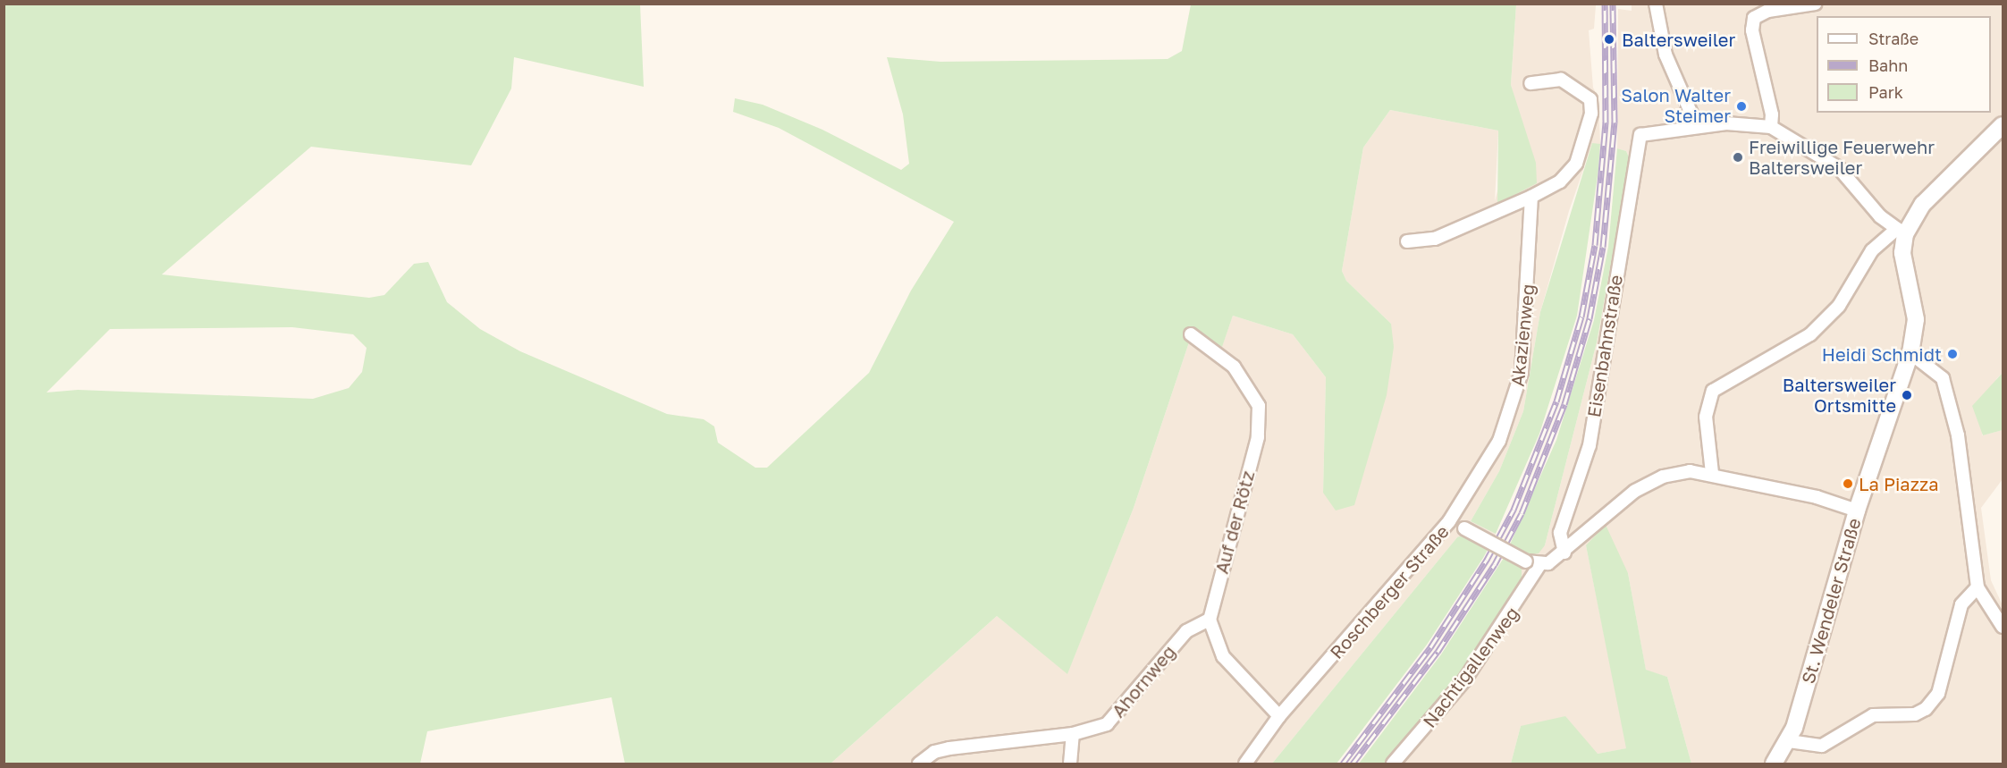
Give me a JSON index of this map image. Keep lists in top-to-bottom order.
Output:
{
  "streets": {
    "main road": ["St. Wendeler Straße"],
    "street": [
      "Akazienweg",
      "Eisenbahnstraße",
      "Auf der Rötz",
      "Roschberger Straße",
      "Nachtigallenweg",
      "Ahornweg"
    ]
  },
  "crossings": [
    ["Akazienweg", "Roschberger Straße"],
    ["Auf der Rötz", "Ahornweg"],
    ["Roschberger Straße", "Nachtigallenweg"]
  ],
  "places": [
    "Baltersweiler",
    "Salon Walter Steimer",
    "Freiwillige Feuerwehr Baltersweiler",
    "Heidi Schmidt",
    "Baltersweiler Ortsmitte",
    "La Piazza"
  ],
  "legend": ["Straße", "Bahn", "Park"]
}
